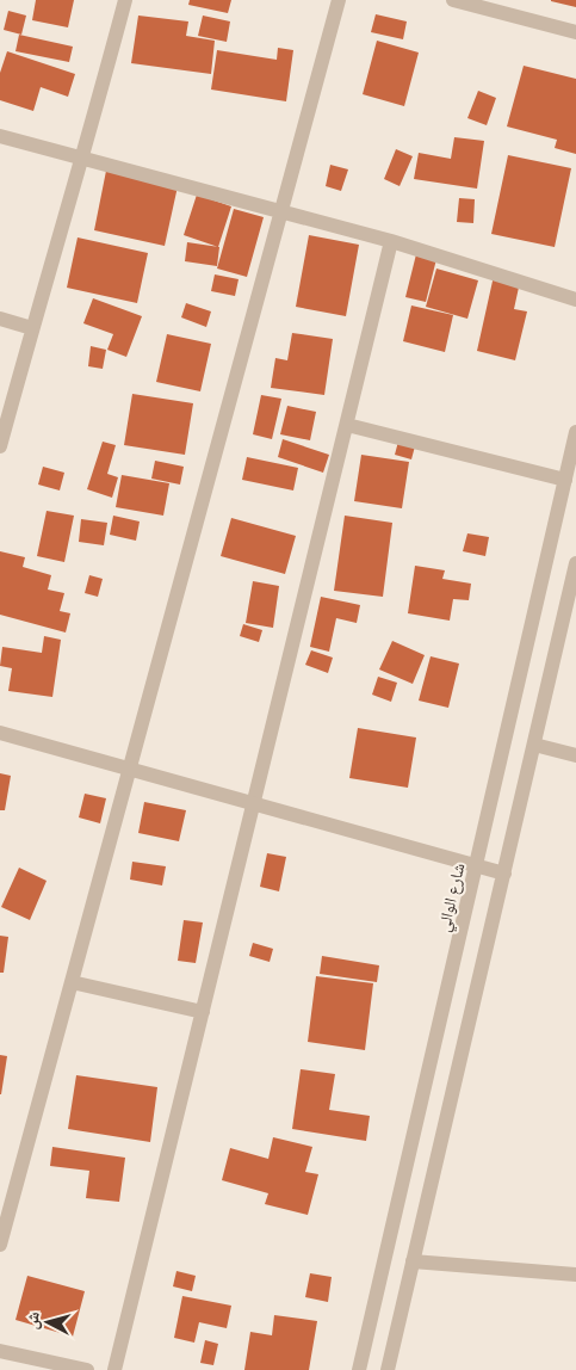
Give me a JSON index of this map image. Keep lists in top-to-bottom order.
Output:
{
  "streets": {
    "street": ["شارع الوالي"]
  },
  "north": "left"
}
